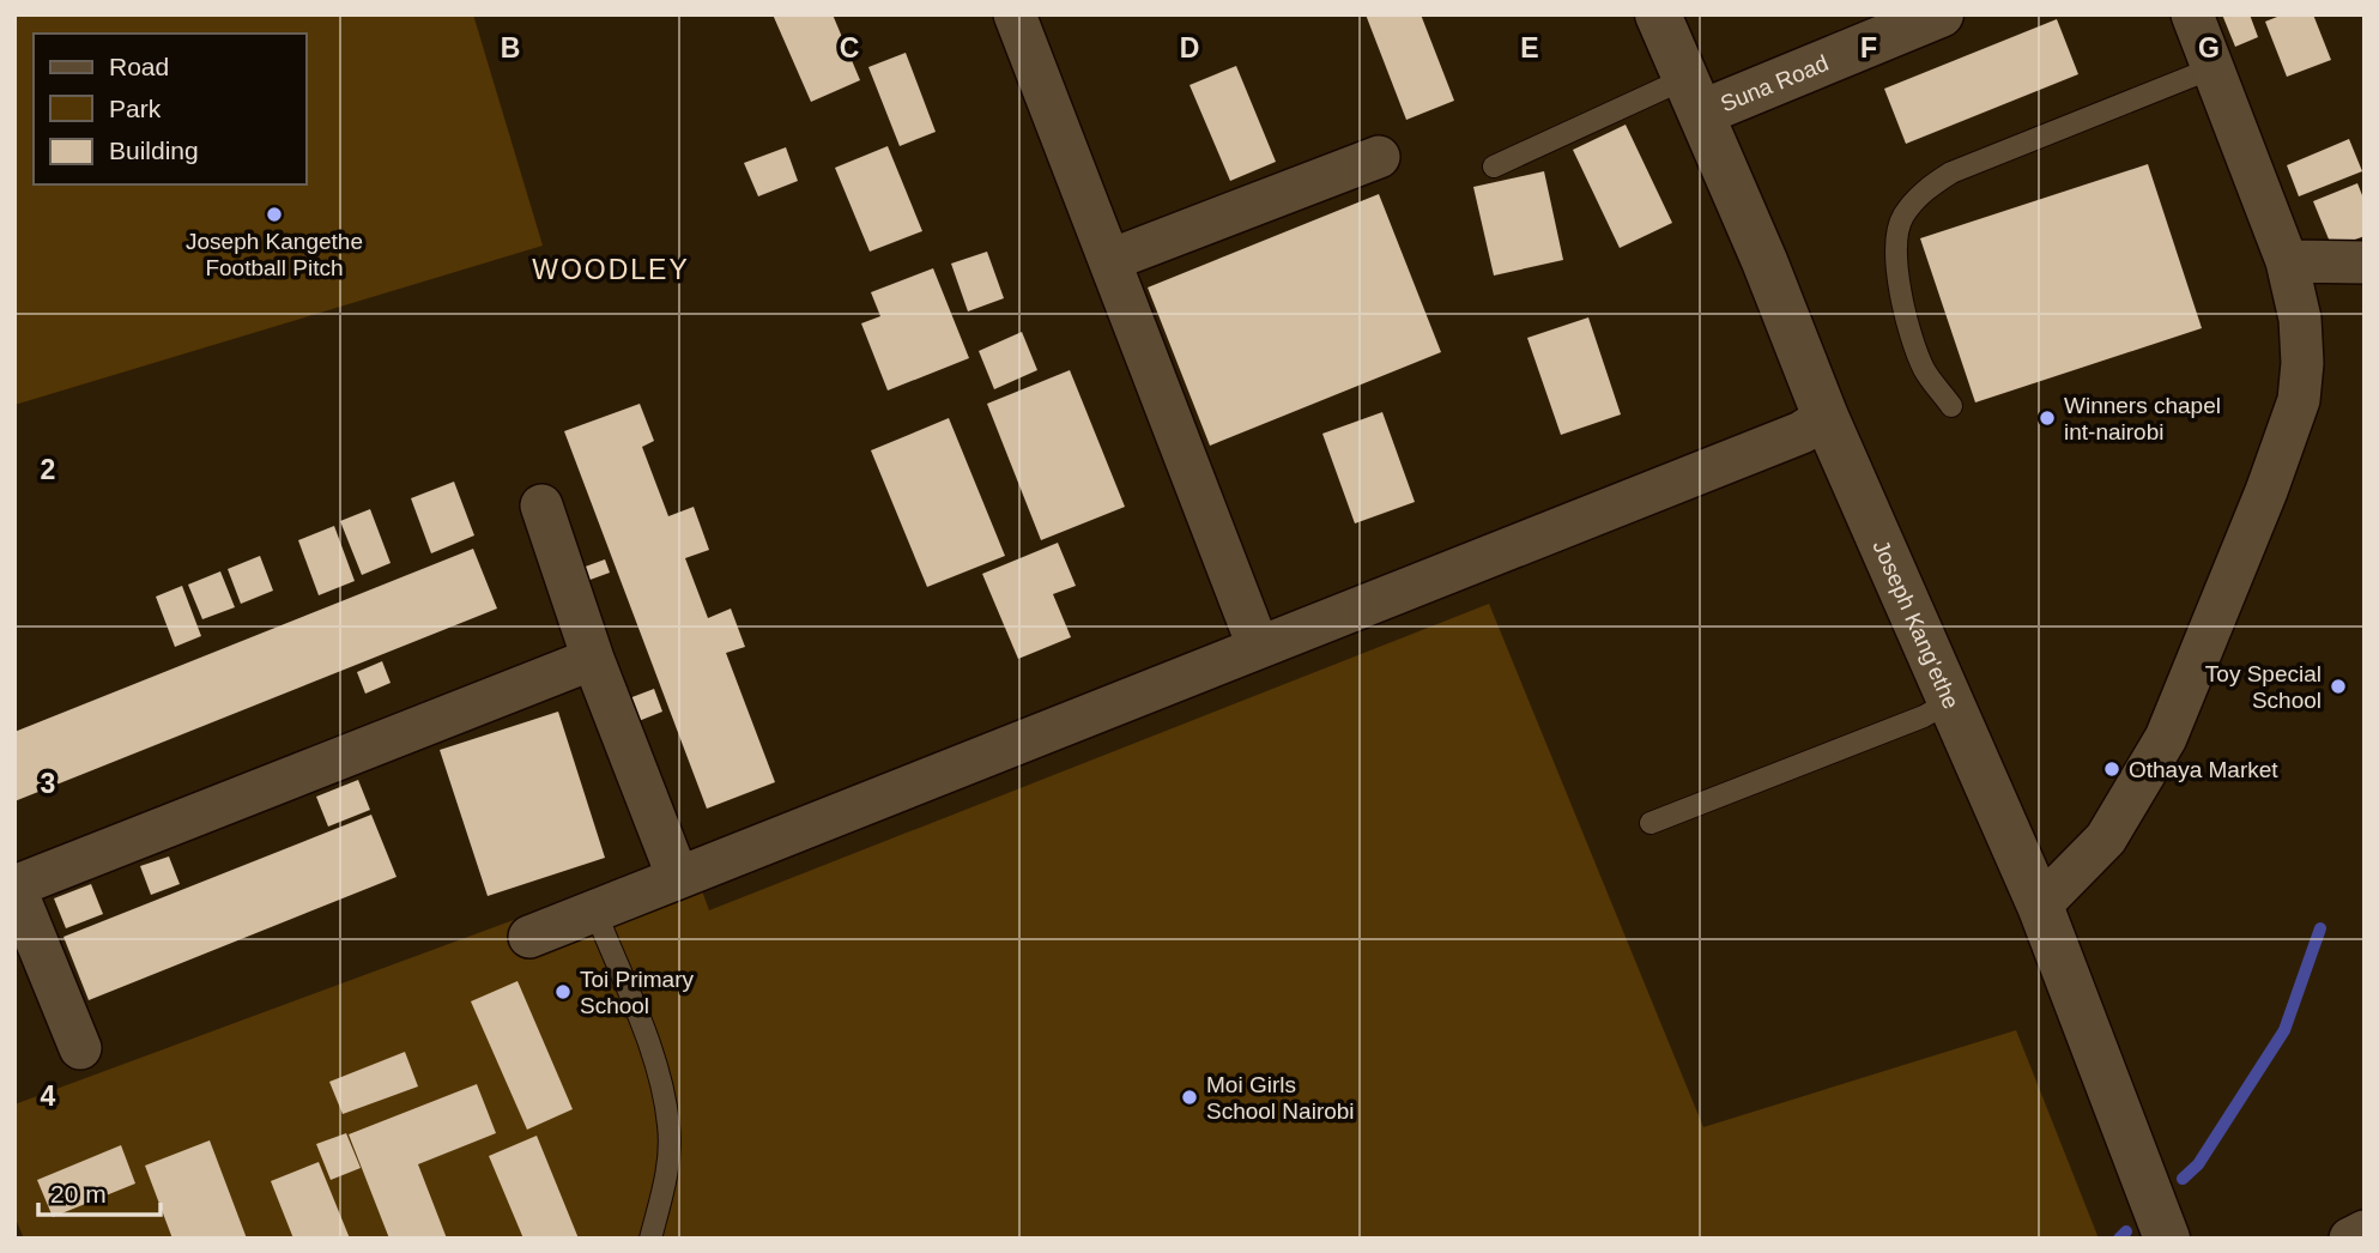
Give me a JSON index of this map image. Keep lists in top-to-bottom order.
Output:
{
  "streets": {
    "street": ["Suna Road", "Joseph Kang'ethe"]
  },
  "crossings": [
    ["Suna Road", "Joseph Kang'ethe"]
  ],
  "districts": ["WOODLEY"],
  "places": [
    "Joseph Kangethe Football Pitch",
    "Winners chapel int-nairobi",
    "Toy Special School",
    "Othaya Market",
    "Toi Primary School",
    "Moi Girls School Nairobi"
  ],
  "legend": ["Road", "Park", "Building"],
  "scale_bar": "20 m",
  "grid": {
    "columns": [
      "B",
      "C",
      "D",
      "E",
      "F",
      "G"
    ],
    "rows": ["2", "3", "4"]
  }
}
